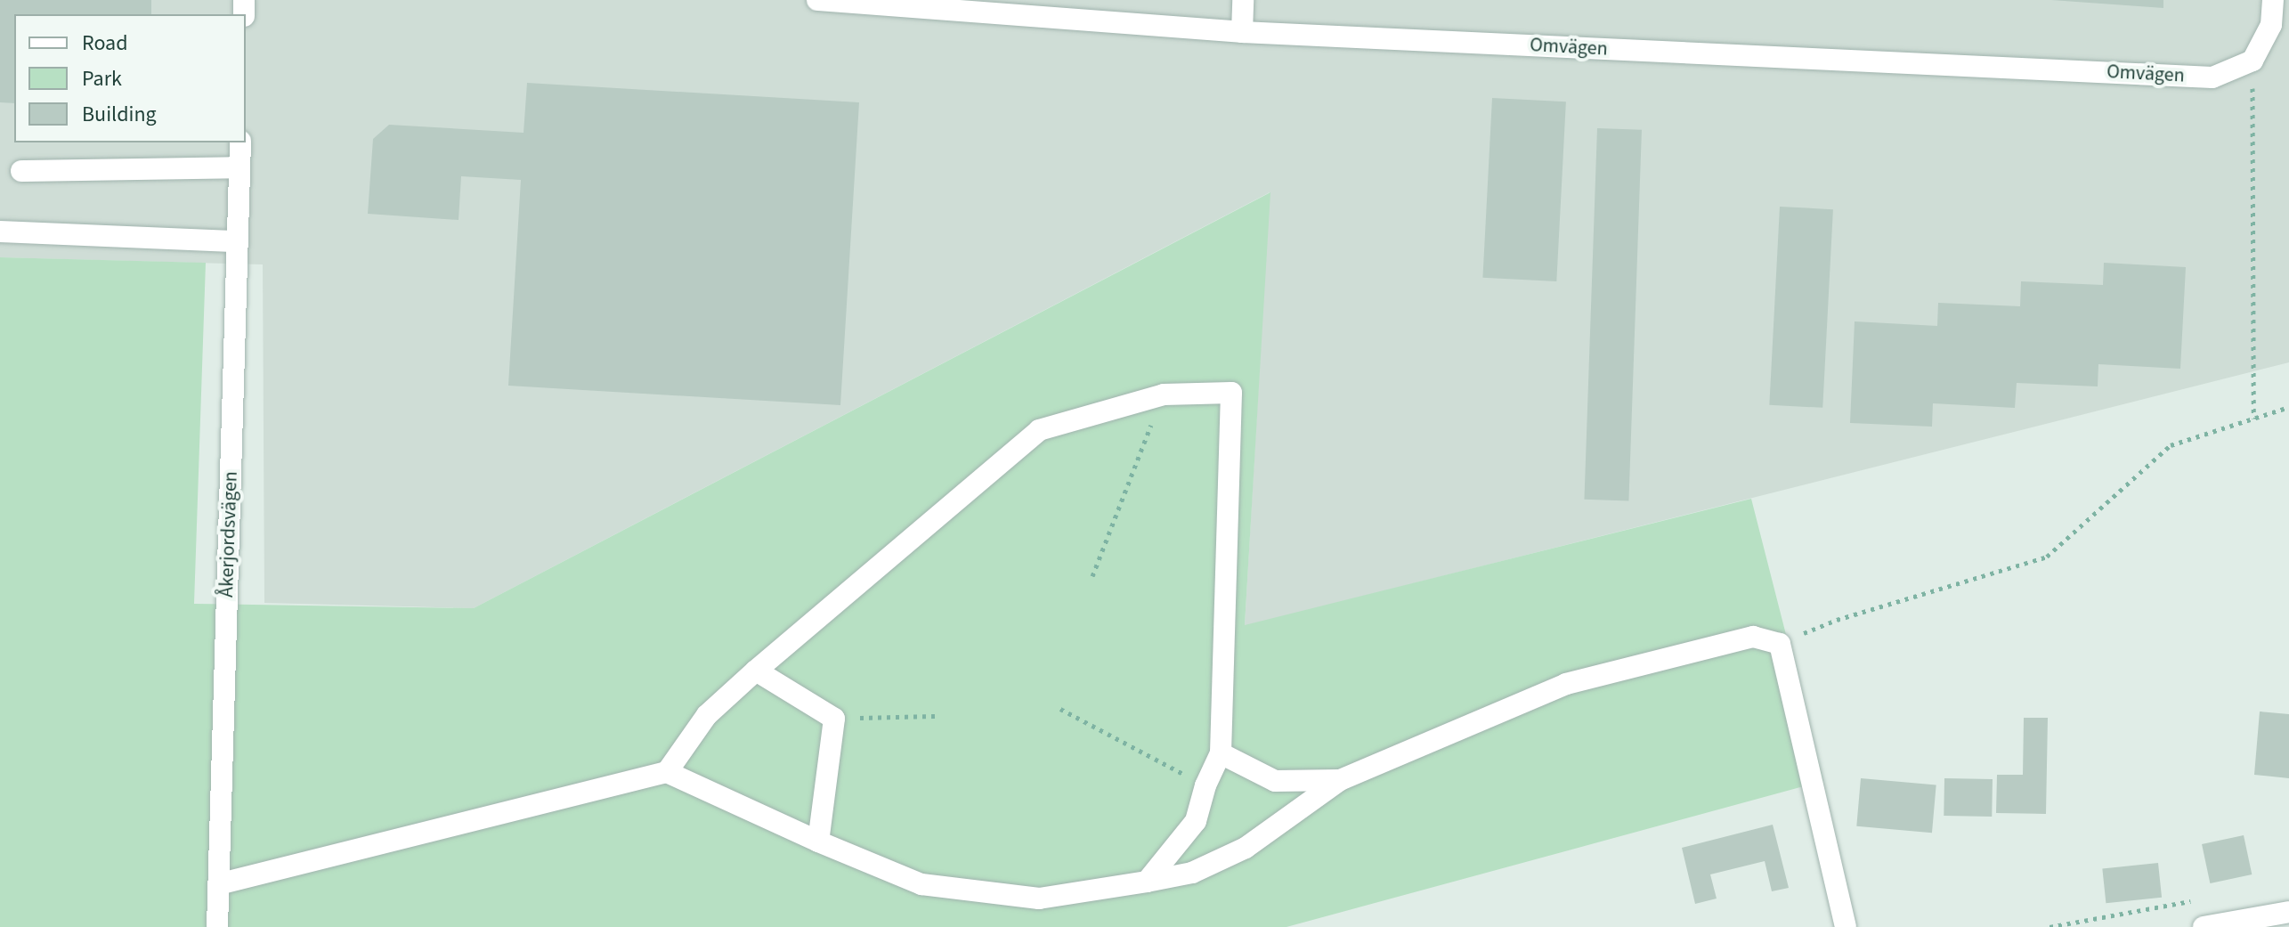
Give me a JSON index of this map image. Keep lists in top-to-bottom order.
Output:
{
  "streets": {
    "street": ["Omvägen", "Åkerjordsvägen"]
  },
  "legend": ["Road", "Park", "Building"]
}
